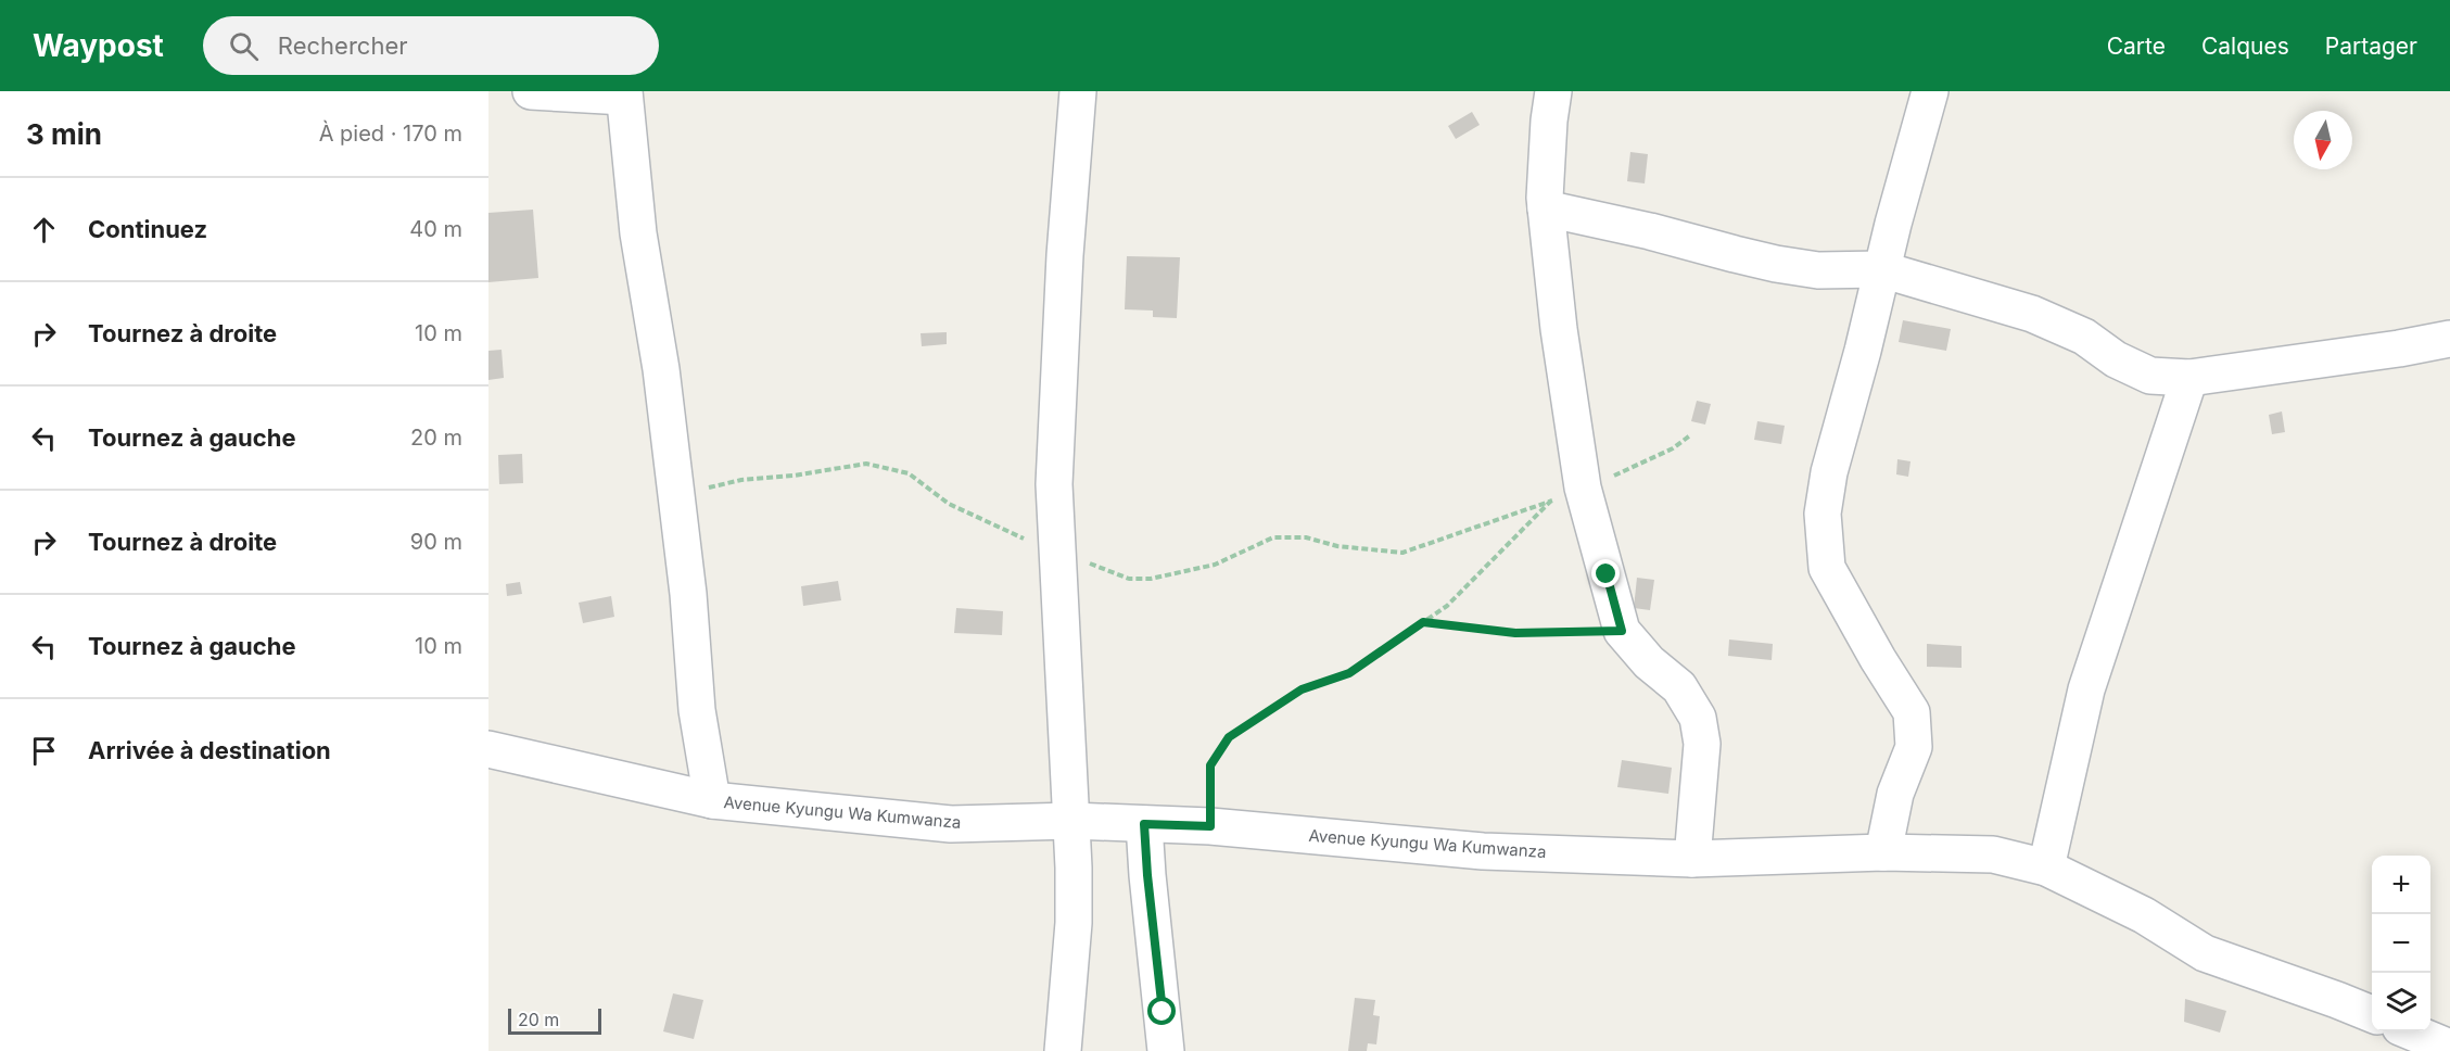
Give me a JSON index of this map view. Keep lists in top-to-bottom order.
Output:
{
  "streets": {
    "street": ["Avenue Kyungu Wa Kumwanza"]
  },
  "scale_bar": "20 m",
  "north": "bottom",
  "page": {
    "header": "Waypost",
    "search": "Rechercher",
    "nav": ["Carte", "Calques", "Partager"],
    "heading": ["3 min", "À pied · 170 m"],
    "list": [
      ["Continuez", "40 m"],
      ["Tournez à droite", "10 m"],
      ["Tournez à gauche", "20 m"],
      ["Tournez à droite", "90 m"],
      ["Tournez à gauche", "10 m"],
      "Arrivée à destination"
    ],
    "map_buttons": ["+", "−"],
    "scale": "20 m"
  }
}
